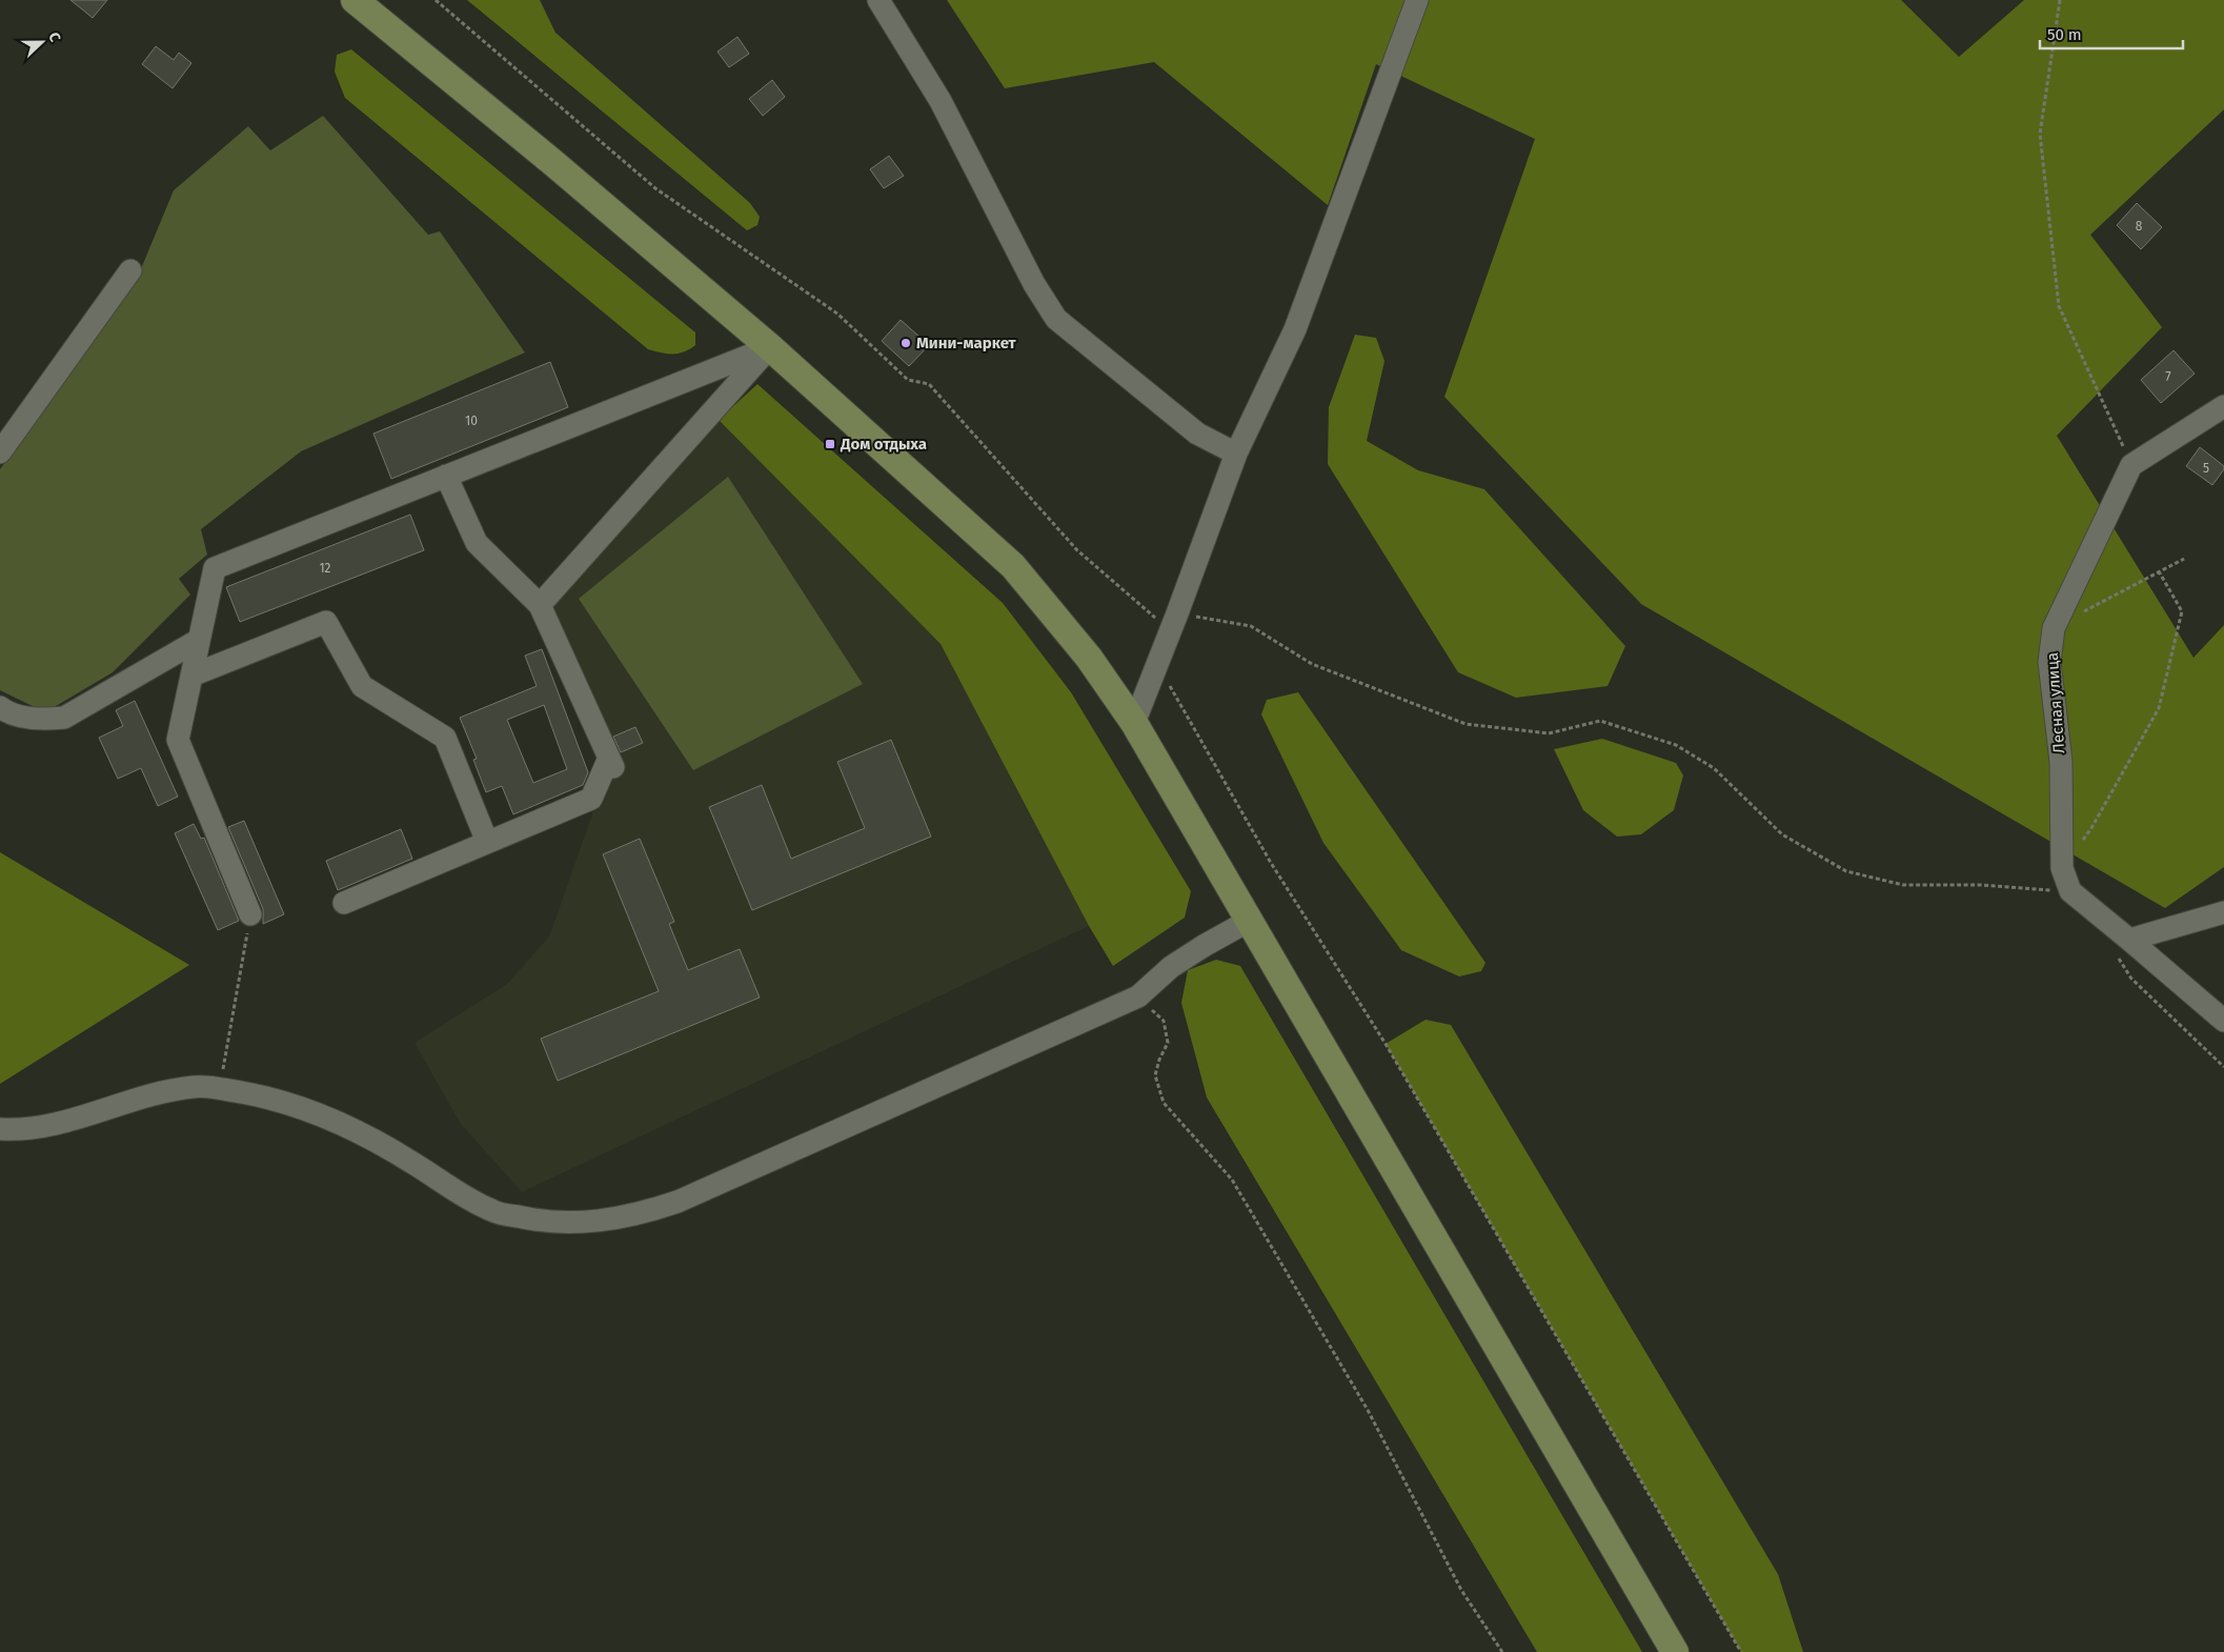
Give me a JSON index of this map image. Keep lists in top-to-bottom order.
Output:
{
  "streets": {
    "street": ["Лесная улица"]
  },
  "places": {
    "other": ["Мини-маркет"],
    "transit": ["Дом отдыха"]
  },
  "house_numbers": [
    "8",
    "7",
    "10",
    "5",
    "12"
  ],
  "scale_bar": "50 m",
  "north": "right"
}
